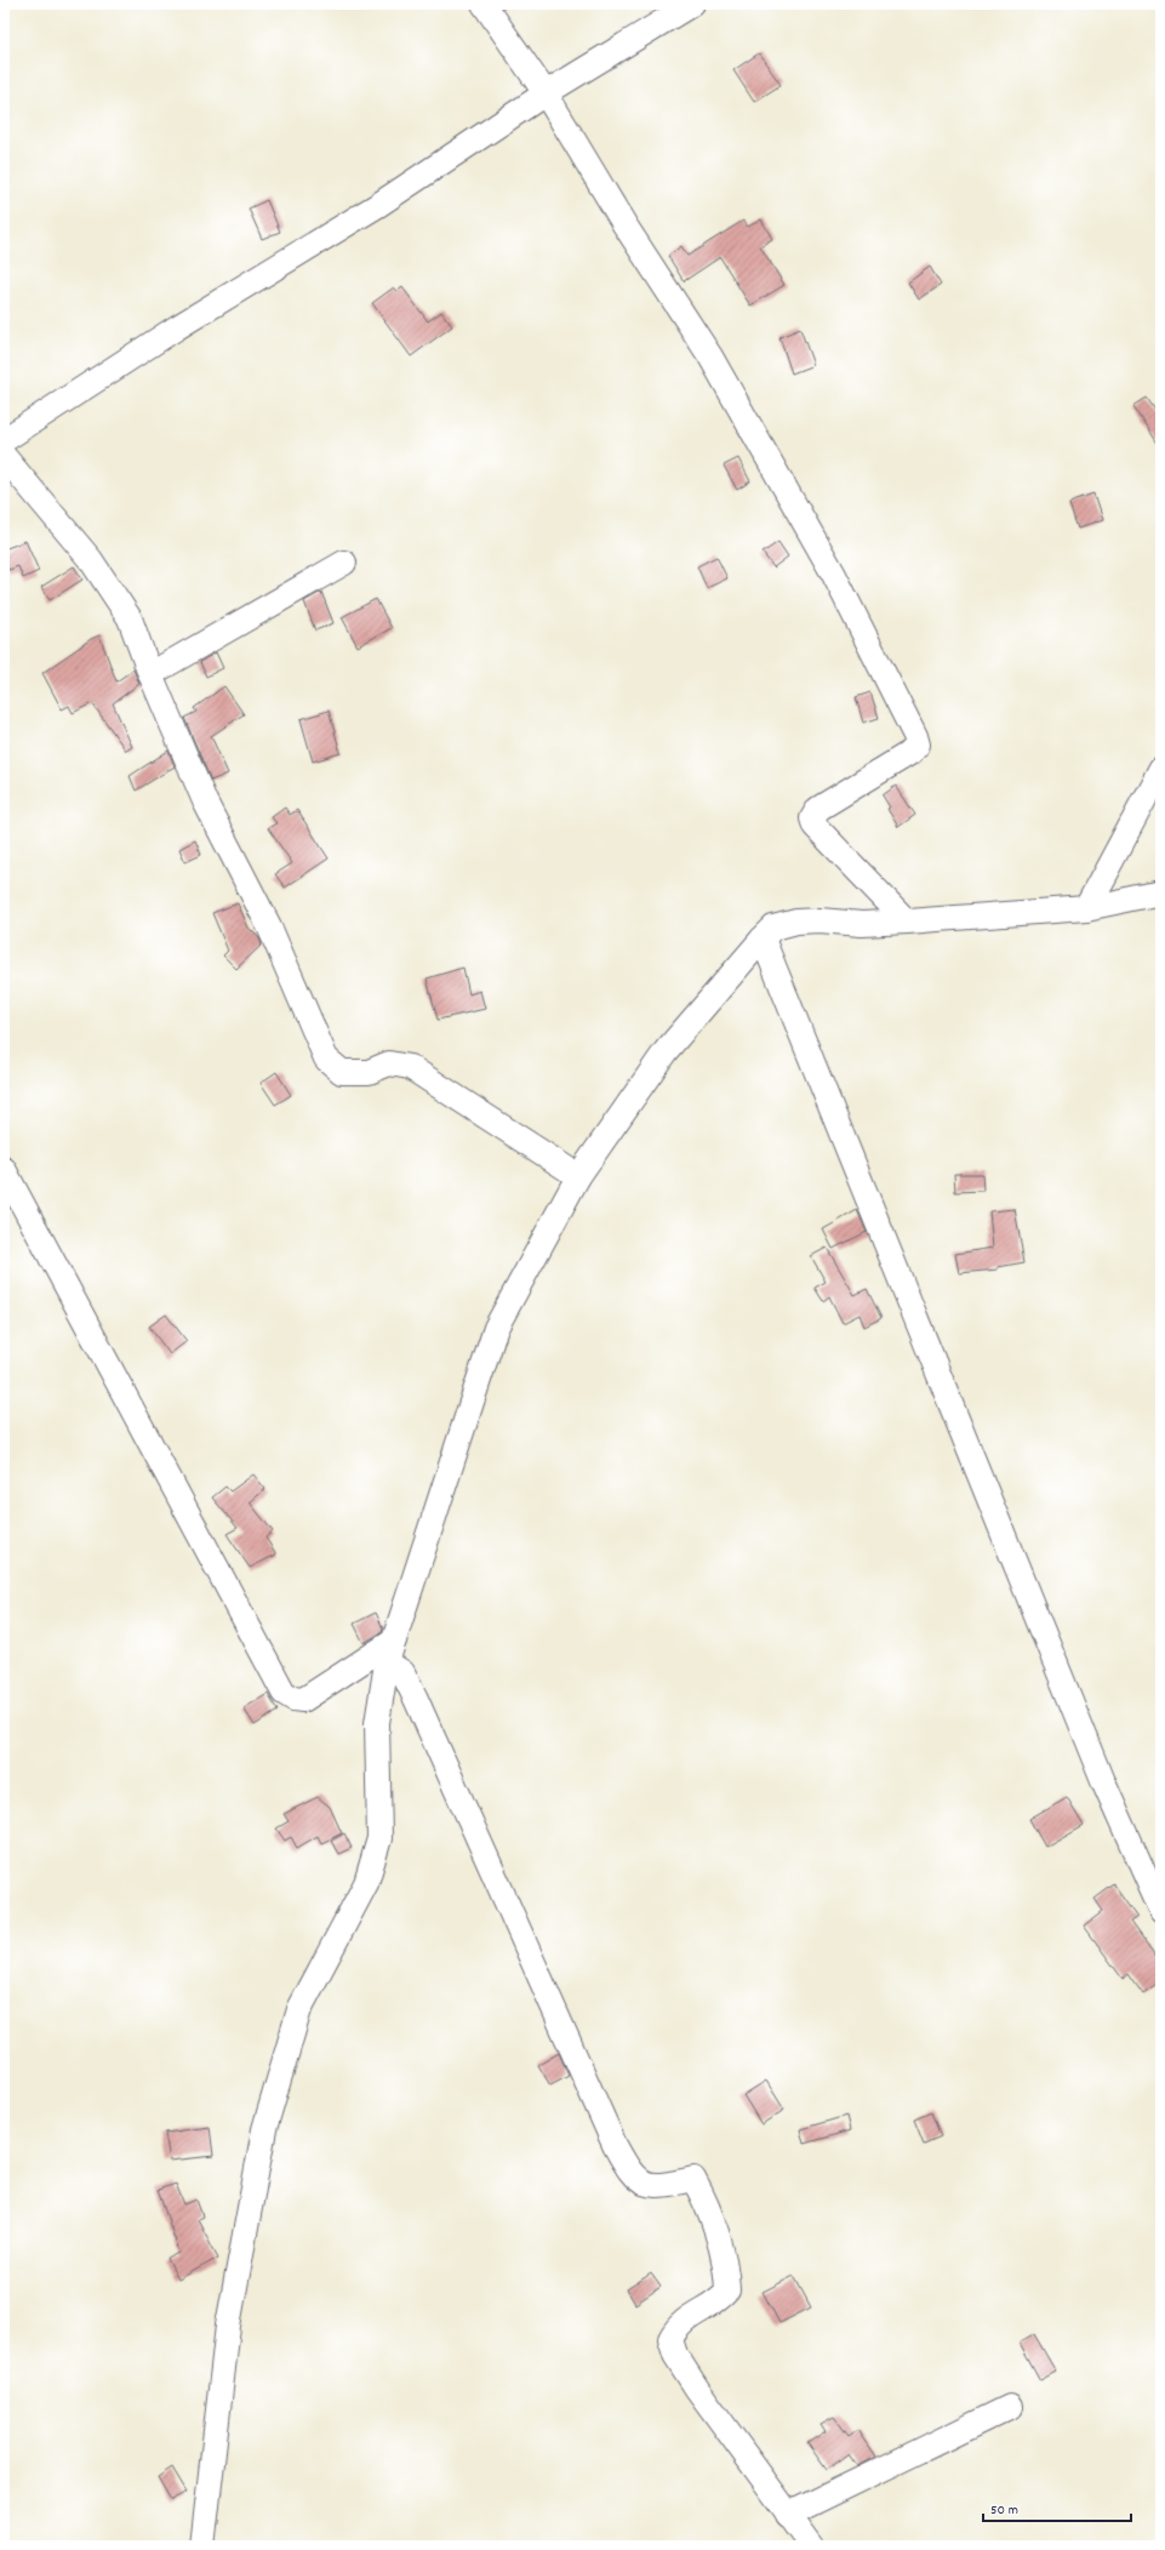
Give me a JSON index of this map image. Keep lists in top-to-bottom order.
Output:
{
  "scale_bar": "50 m"
}
